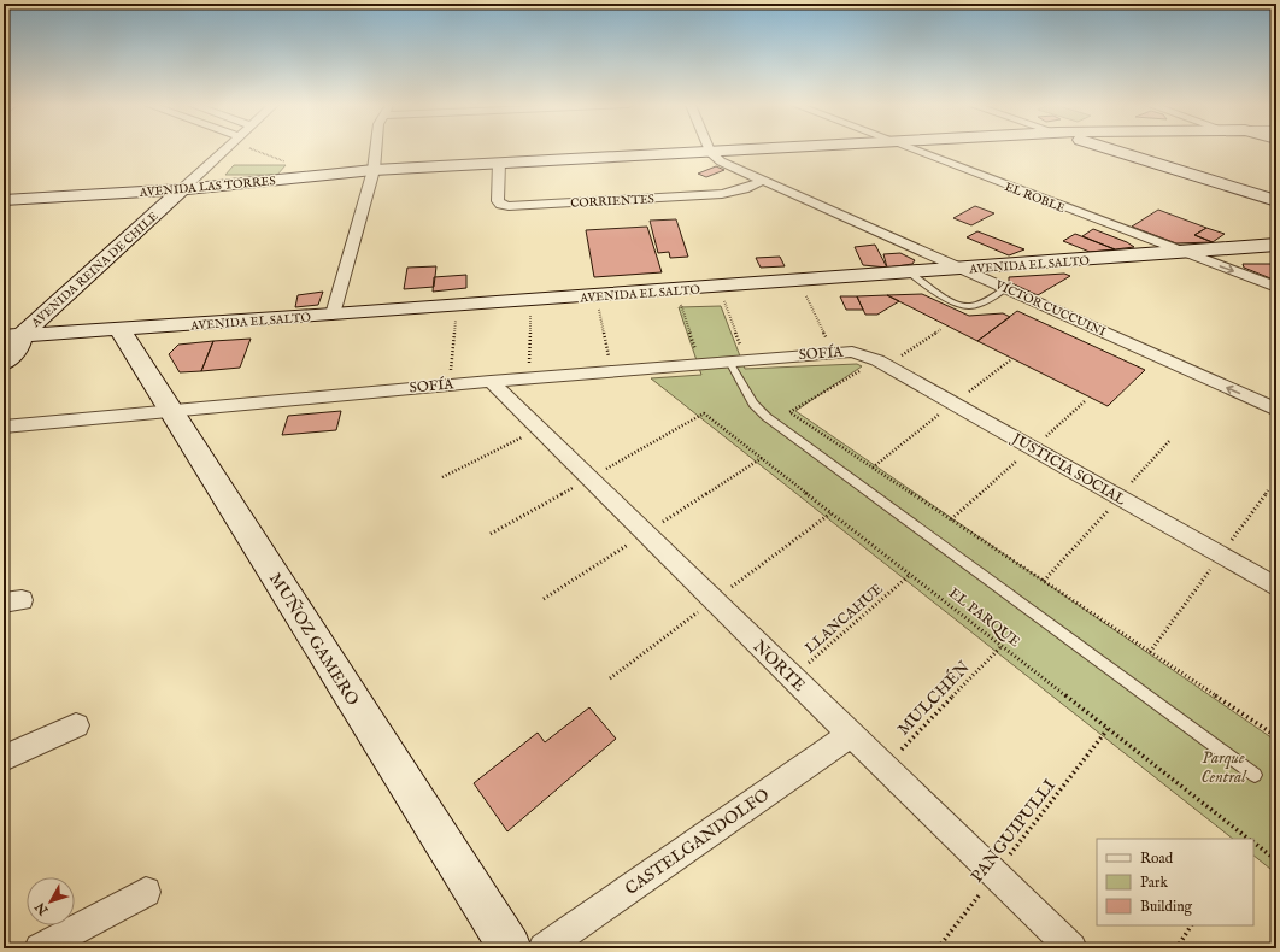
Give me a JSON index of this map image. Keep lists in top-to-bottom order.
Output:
{
  "streets": {
    "street": [
      "AVENIDA LAS TORRES",
      "EL ROBLE",
      "CORRIENTES",
      "AVENIDA EL SALTO",
      "AVENIDA REINA DE CHILE",
      "VÍCTOR CUCCUINI",
      "SOFÍA",
      "JUSTICIA SOCIAL",
      "MUÑOZ GAMERO",
      "NORTE",
      "CASTELGANDOLFO"
    ],
    "path": [
      "EL PARQUE",
      "LLANCAHUE",
      "MULCHÉN",
      "PANGUIPULLI"
    ]
  },
  "crossings": [
    ["AVENIDA LAS TORRES", "CORRIENTES"],
    ["AVENIDA LAS TORRES", "AVENIDA REINA DE CHILE"],
    ["AVENIDA LAS TORRES", "VÍCTOR CUCCUINI"],
    ["EL ROBLE", "AVENIDA EL SALTO"],
    ["CORRIENTES", "VÍCTOR CUCCUINI"],
    ["AVENIDA EL SALTO", "AVENIDA REINA DE CHILE"],
    ["AVENIDA EL SALTO", "VÍCTOR CUCCUINI"],
    ["AVENIDA EL SALTO", "MUÑOZ GAMERO"],
    ["SOFÍA", "JUSTICIA SOCIAL"],
    ["SOFÍA", "MUÑOZ GAMERO"],
    ["SOFÍA", "NORTE"],
    ["EL PARQUE", "LLANCAHUE"],
    ["EL PARQUE", "MULCHÉN"],
    ["EL PARQUE", "PANGUIPULLI"],
    ["LLANCAHUE", "NORTE"],
    ["NORTE", "MULCHÉN"],
    ["NORTE", "PANGUIPULLI"],
    ["NORTE", "CASTELGANDOLFO"]
  ],
  "one_way": ["VÍCTOR CUCCUINI"],
  "parks": ["Parque Central"],
  "legend": ["Road", "Park", "Building"],
  "north": "bottom left"
}
